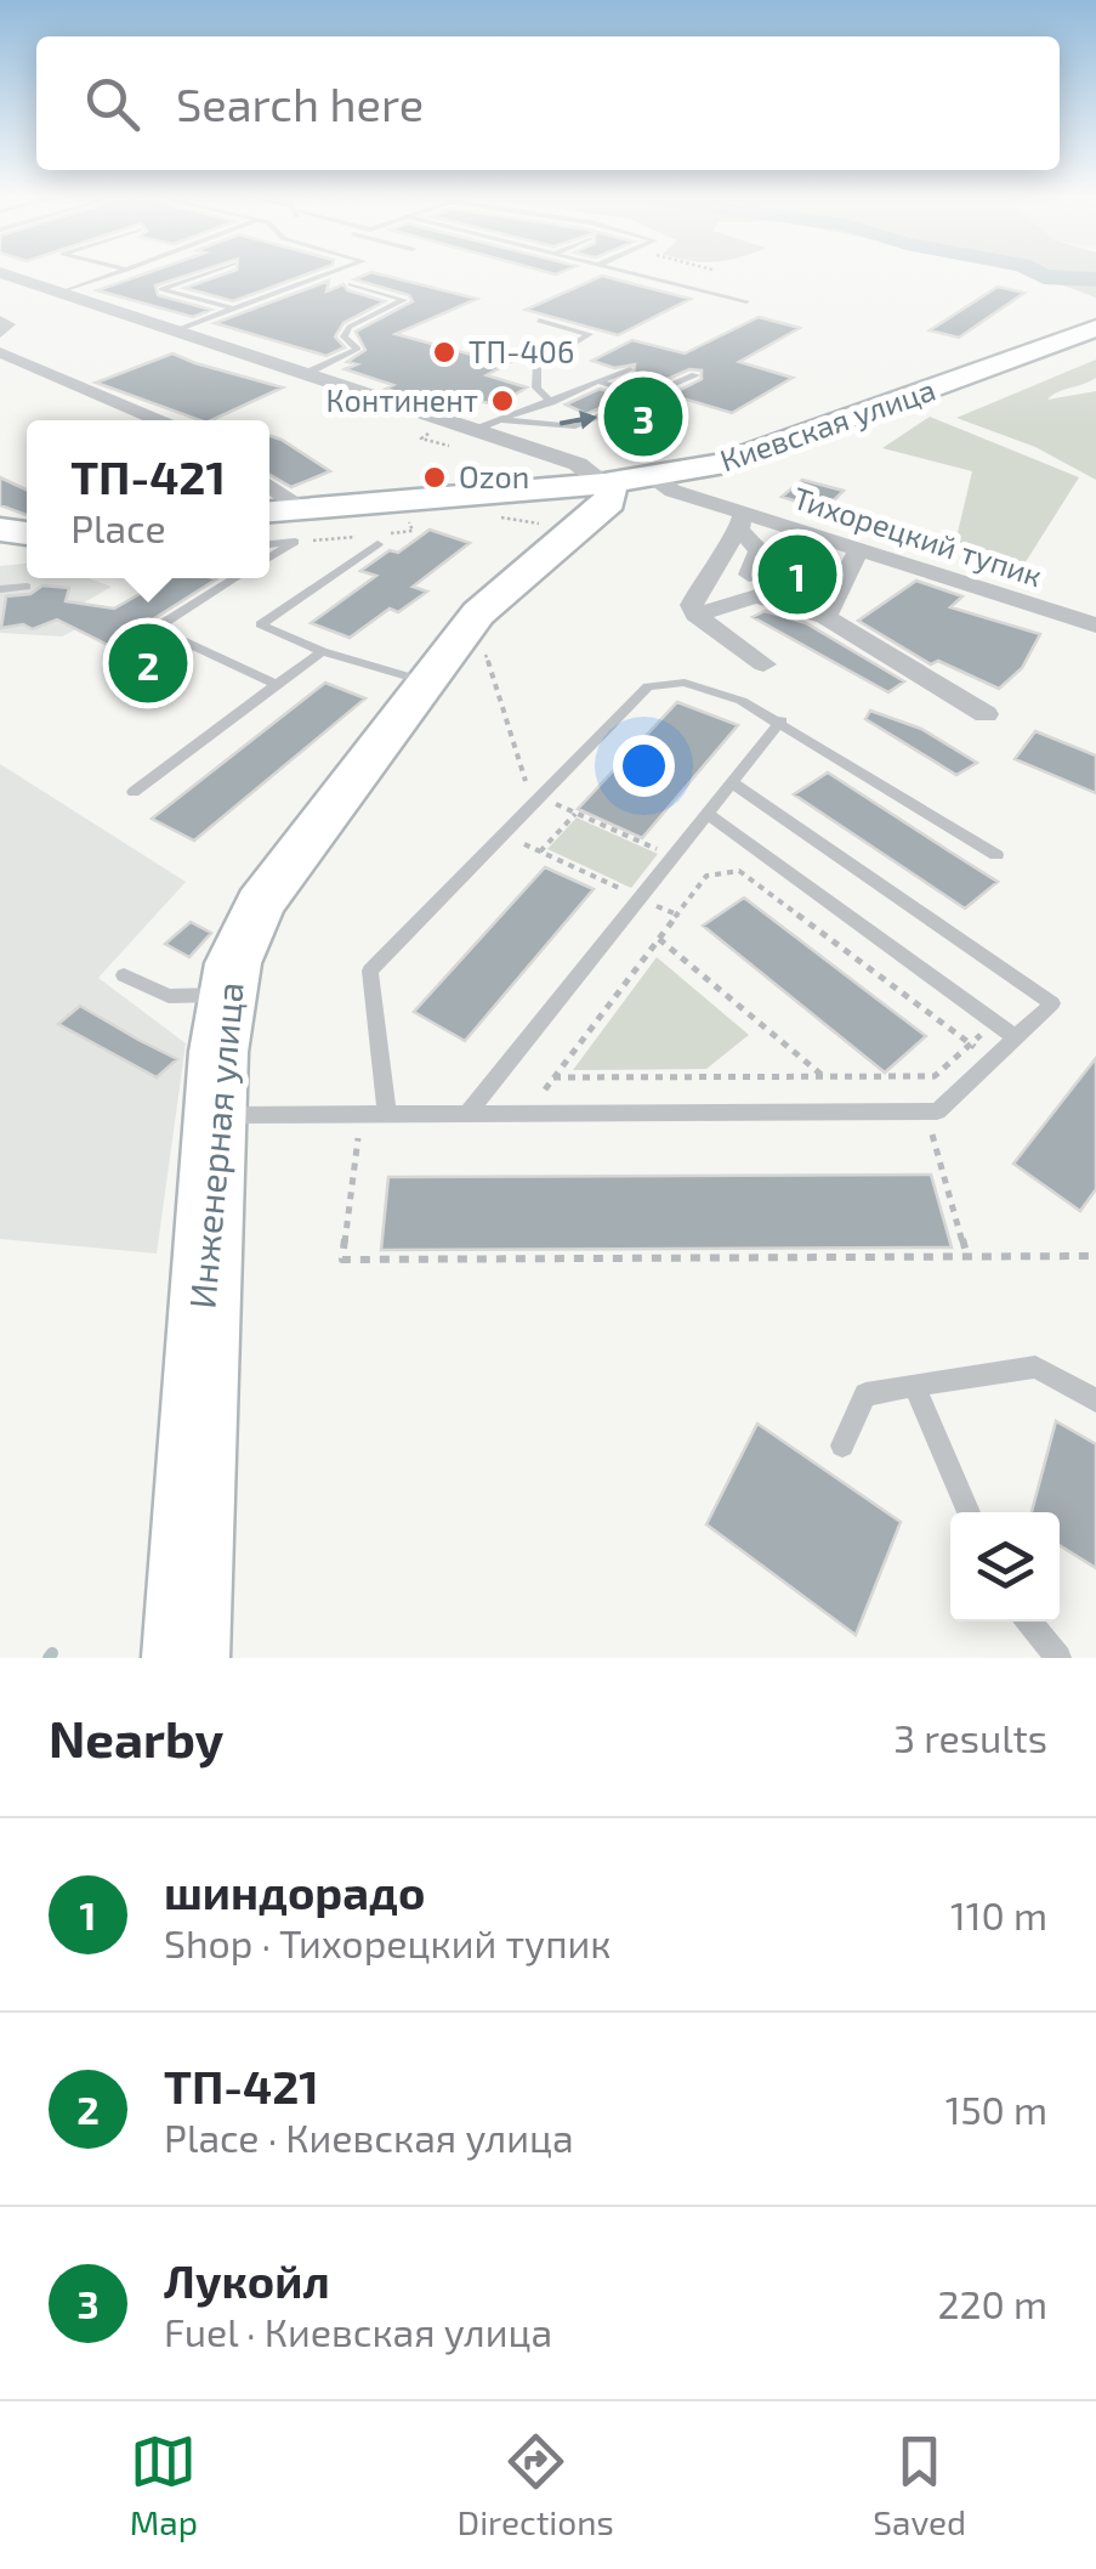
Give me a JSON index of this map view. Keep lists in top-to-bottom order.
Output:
{
  "streets": {
    "main road": ["Киевская улица", "Инженерная улица"],
    "street": ["Тихорецкий тупик"]
  },
  "crossings": [
    ["Киевская улица", "Тихорецкий тупик"],
    ["Киевская улица", "Инженерная улица"]
  ],
  "places": ["ТП-406", "Континент", "Ozon"],
  "page": {
    "search": "Search here",
    "pins": ["3", "1", "2"],
    "popup": ["ТП-421", "Place"],
    "heading": ["Nearby", "3 results"],
    "list": [
      {
        "mark": "1",
        "name": "шиндорадо",
        "note": "Shop · Тихорецкий тупик",
        "value": "110 m"
      },
      {
        "mark": "2",
        "name": "ТП-421",
        "note": "Place · Киевская улица",
        "value": "150 m"
      },
      {
        "mark": "3",
        "name": "Лукойл",
        "note": "Fuel · Киевская улица",
        "value": "220 m"
      }
    ],
    "nav": ["Map", "Directions", "Saved"]
  }
}
